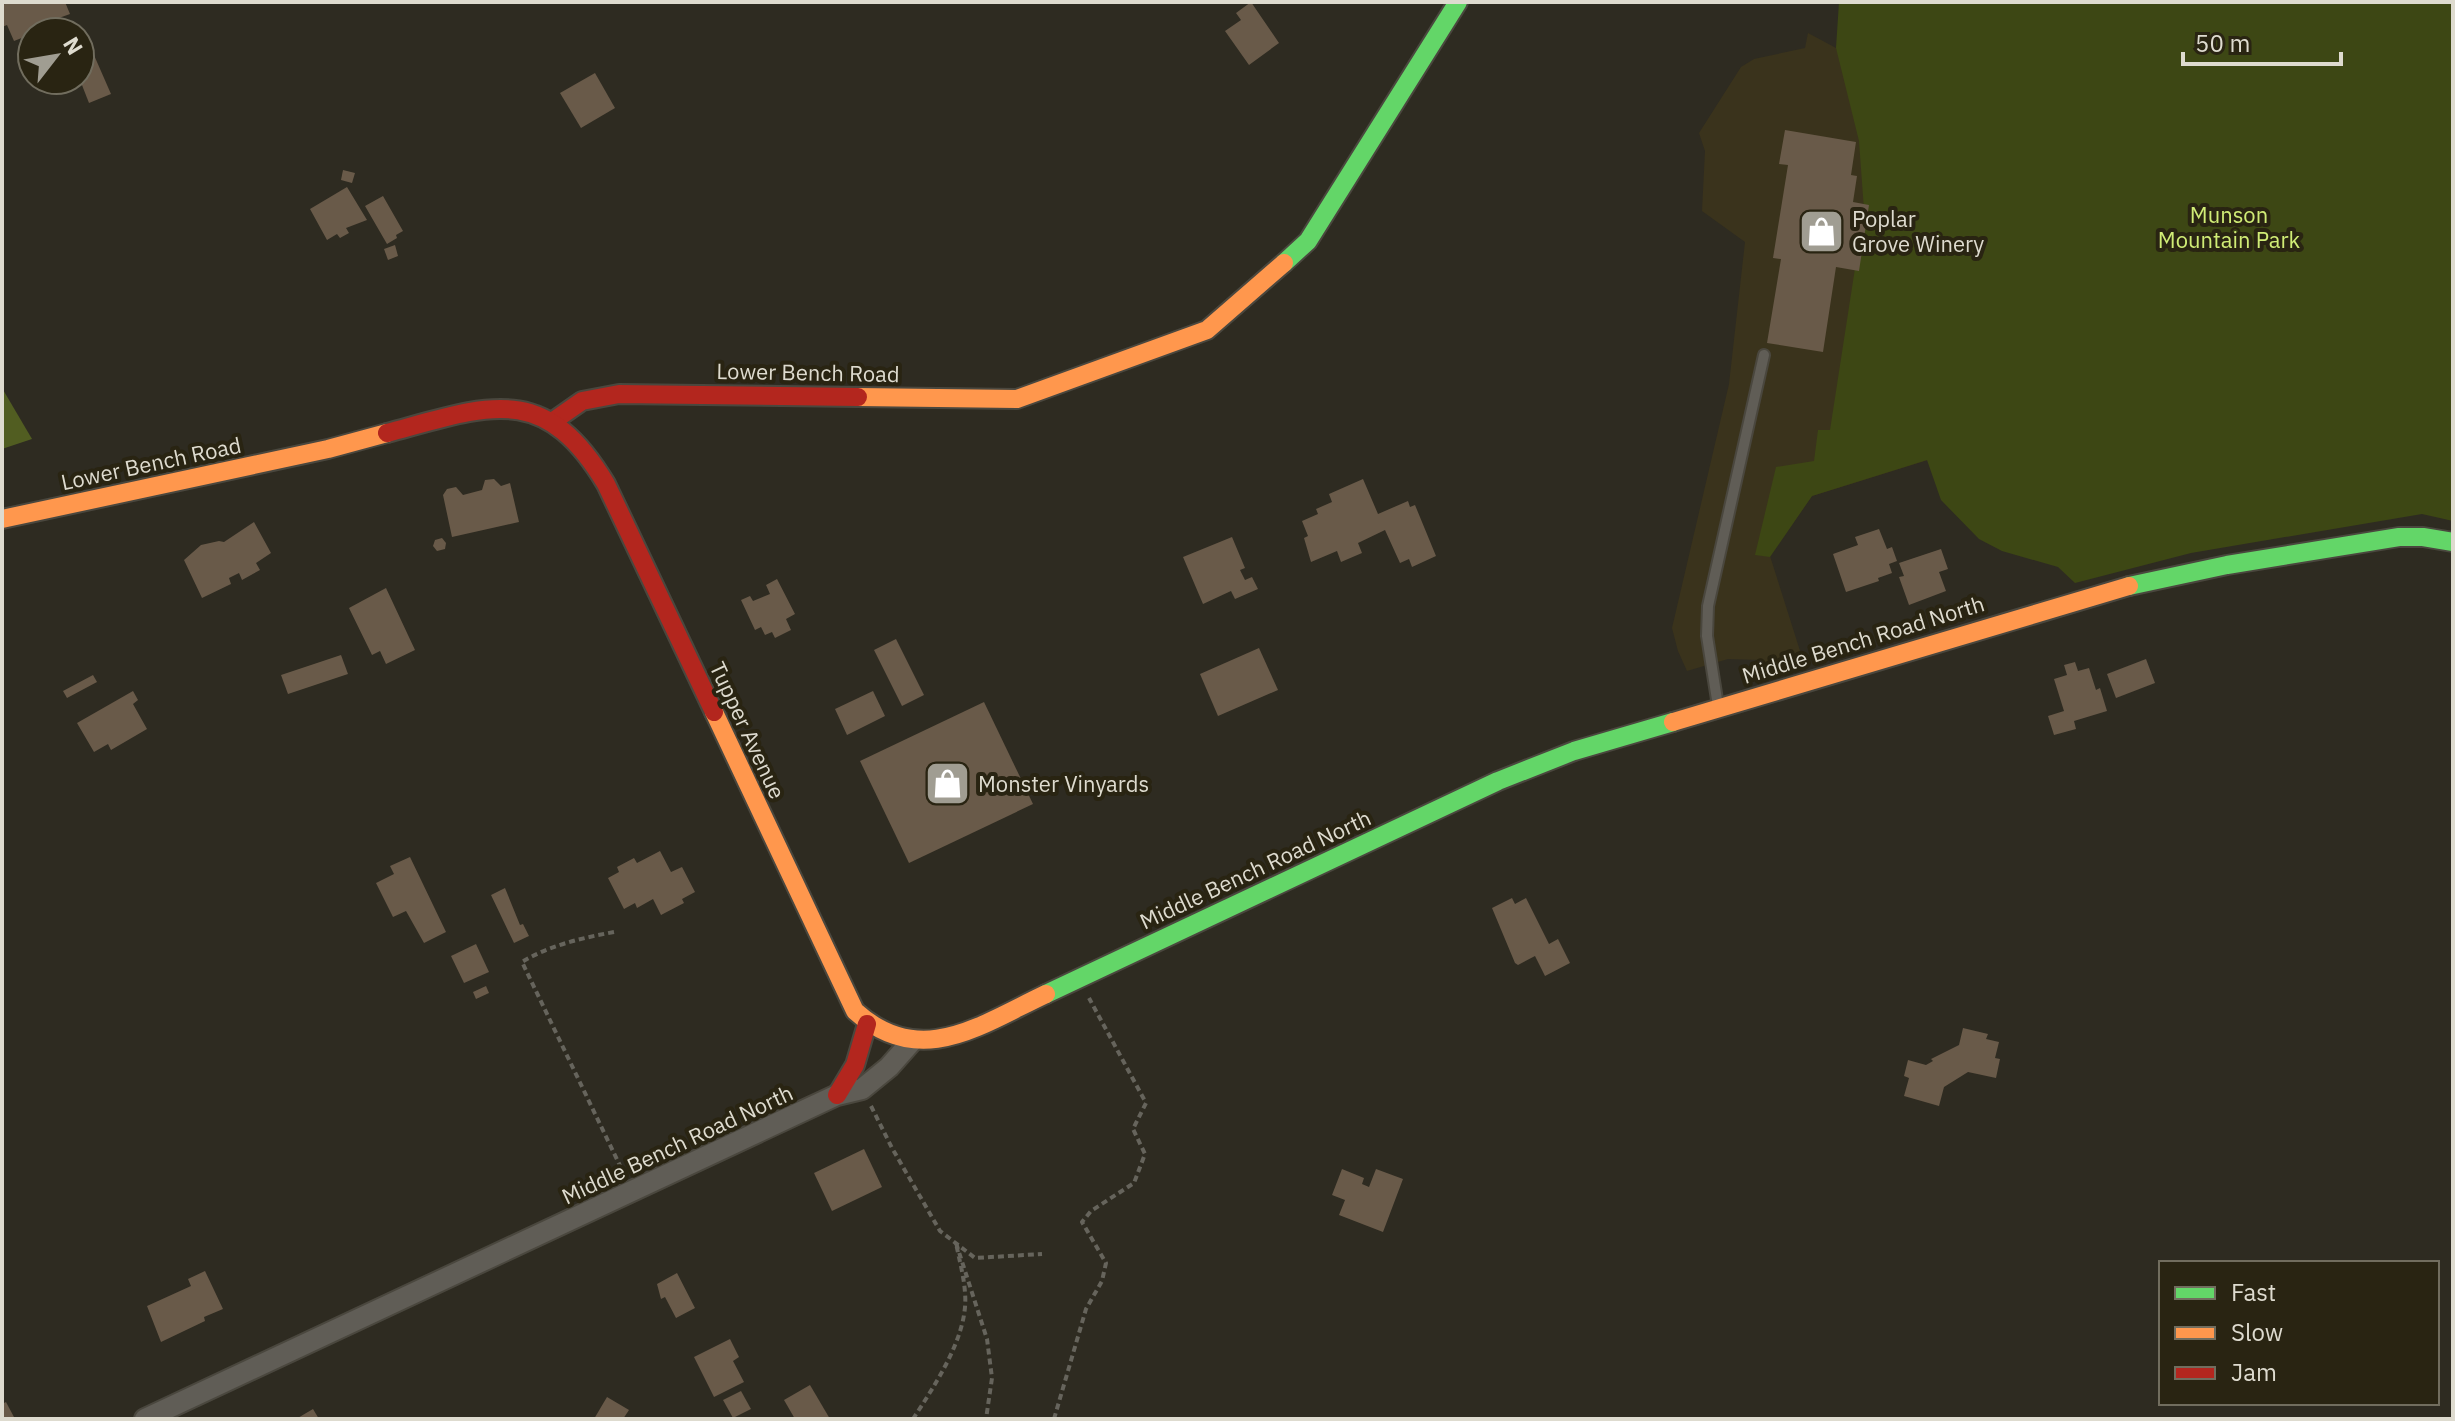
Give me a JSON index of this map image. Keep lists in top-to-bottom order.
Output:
{
  "streets": {
    "street": ["Lower Bench Road", "Middle Bench Road North", "Tupper Avenue"]
  },
  "crossings": [
    ["Lower Bench Road", "Tupper Avenue"]
  ],
  "parks": ["Munson Mountain Park"],
  "places": {
    "shop": ["Poplar Grove Winery", "Monster Vinyards"]
  },
  "legend": ["Fast", "Slow", "Jam"],
  "scale_bar": "50 m",
  "north": "top right"
}
